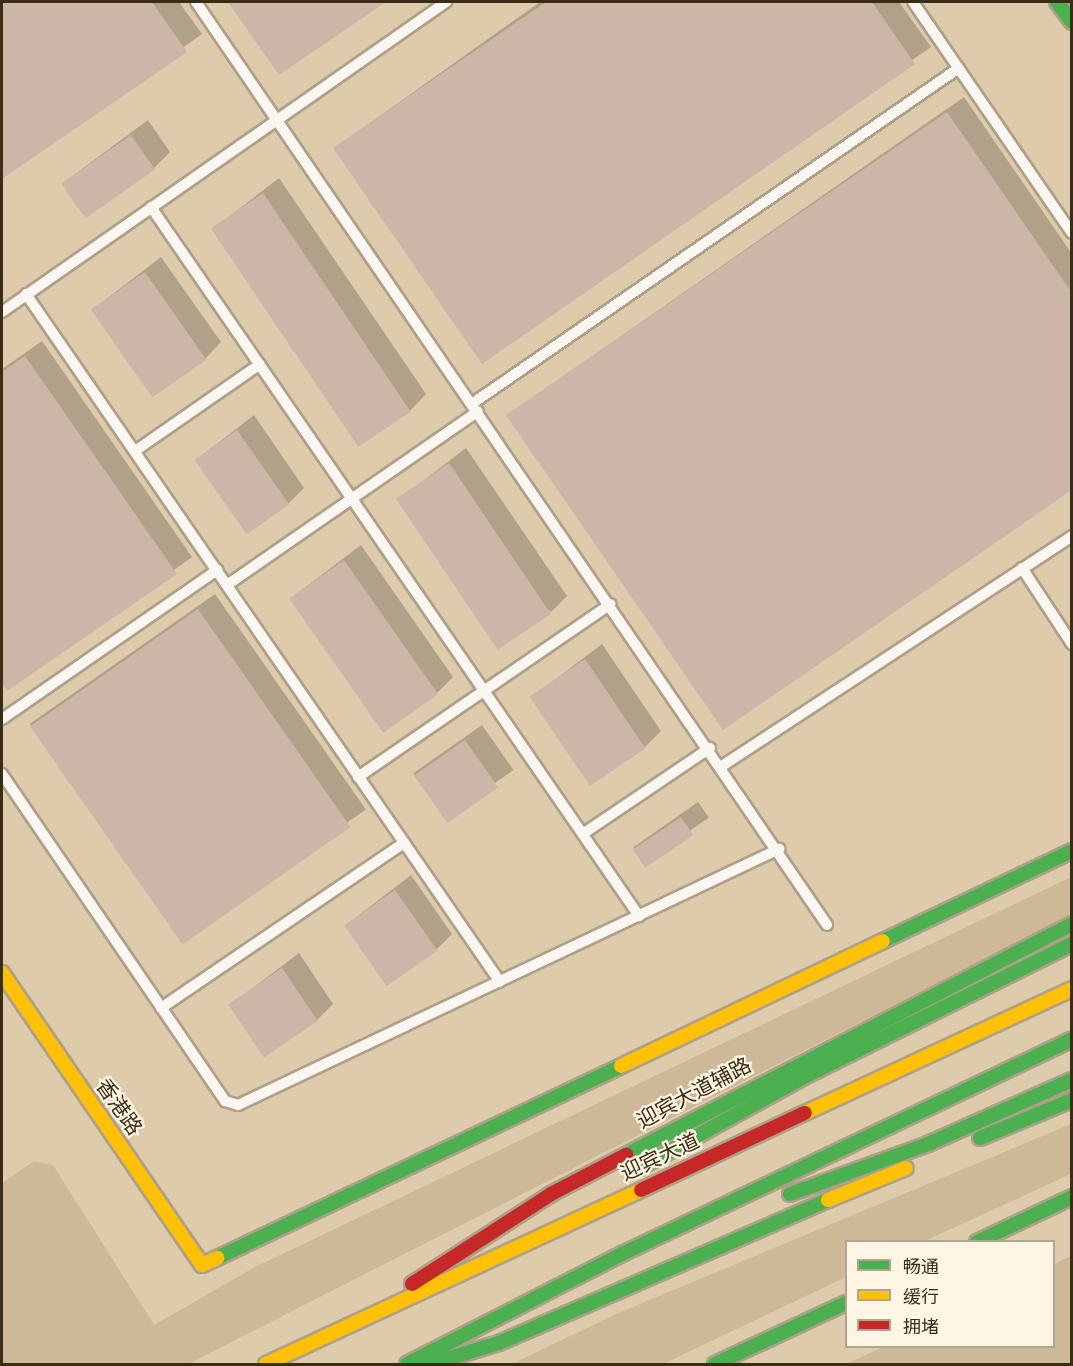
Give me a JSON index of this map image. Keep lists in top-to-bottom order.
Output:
{
  "streets": {
    "main road": ["迎宾大道辅路", "香港路", "迎宾大道"]
  },
  "crossings": [
    ["迎宾大道辅路", "迎宾大道"]
  ],
  "legend": ["畅通", "缓行", "拥堵"]
}
